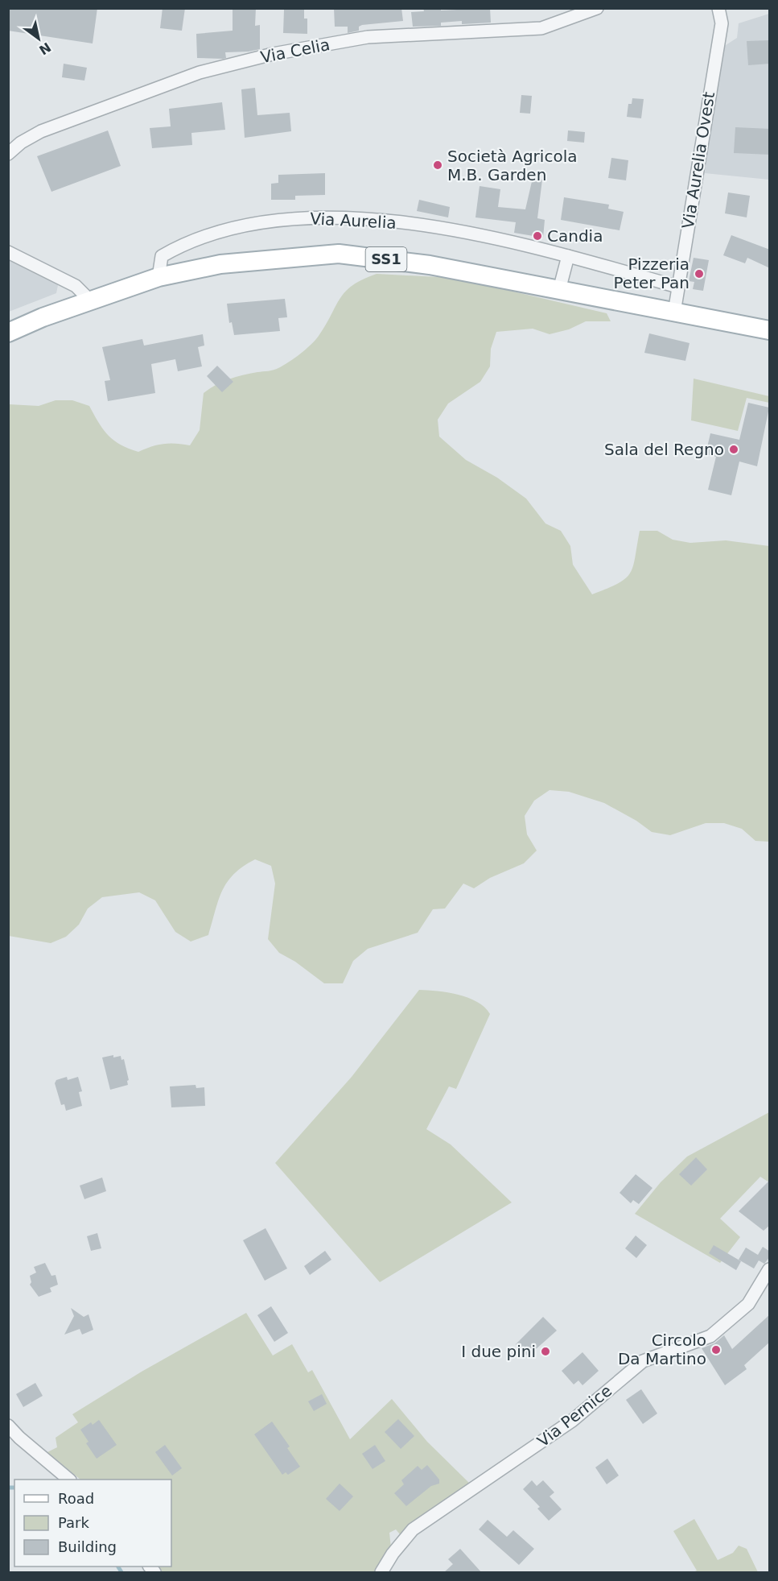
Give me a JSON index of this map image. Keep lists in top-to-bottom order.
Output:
{
  "streets": {
    "main road": ["SS1"],
    "street": [
      "Via Celia",
      "Via Aurelia Ovest",
      "Via Aurelia",
      "Via Pernice"
    ]
  },
  "crossings": [
    ["Via Aurelia Ovest", "Via Aurelia"],
    ["Via Aurelia Ovest", "SS1"],
    ["Via Aurelia", "SS1"]
  ],
  "places": [
    "Società Agricola M.B. Garden",
    "Candia",
    "Pizzeria Peter Pan",
    "Sala del Regno",
    "Circolo Da Martino",
    "I due pini"
  ],
  "legend": ["Road", "Park", "Building"],
  "north": "bottom right"
}
